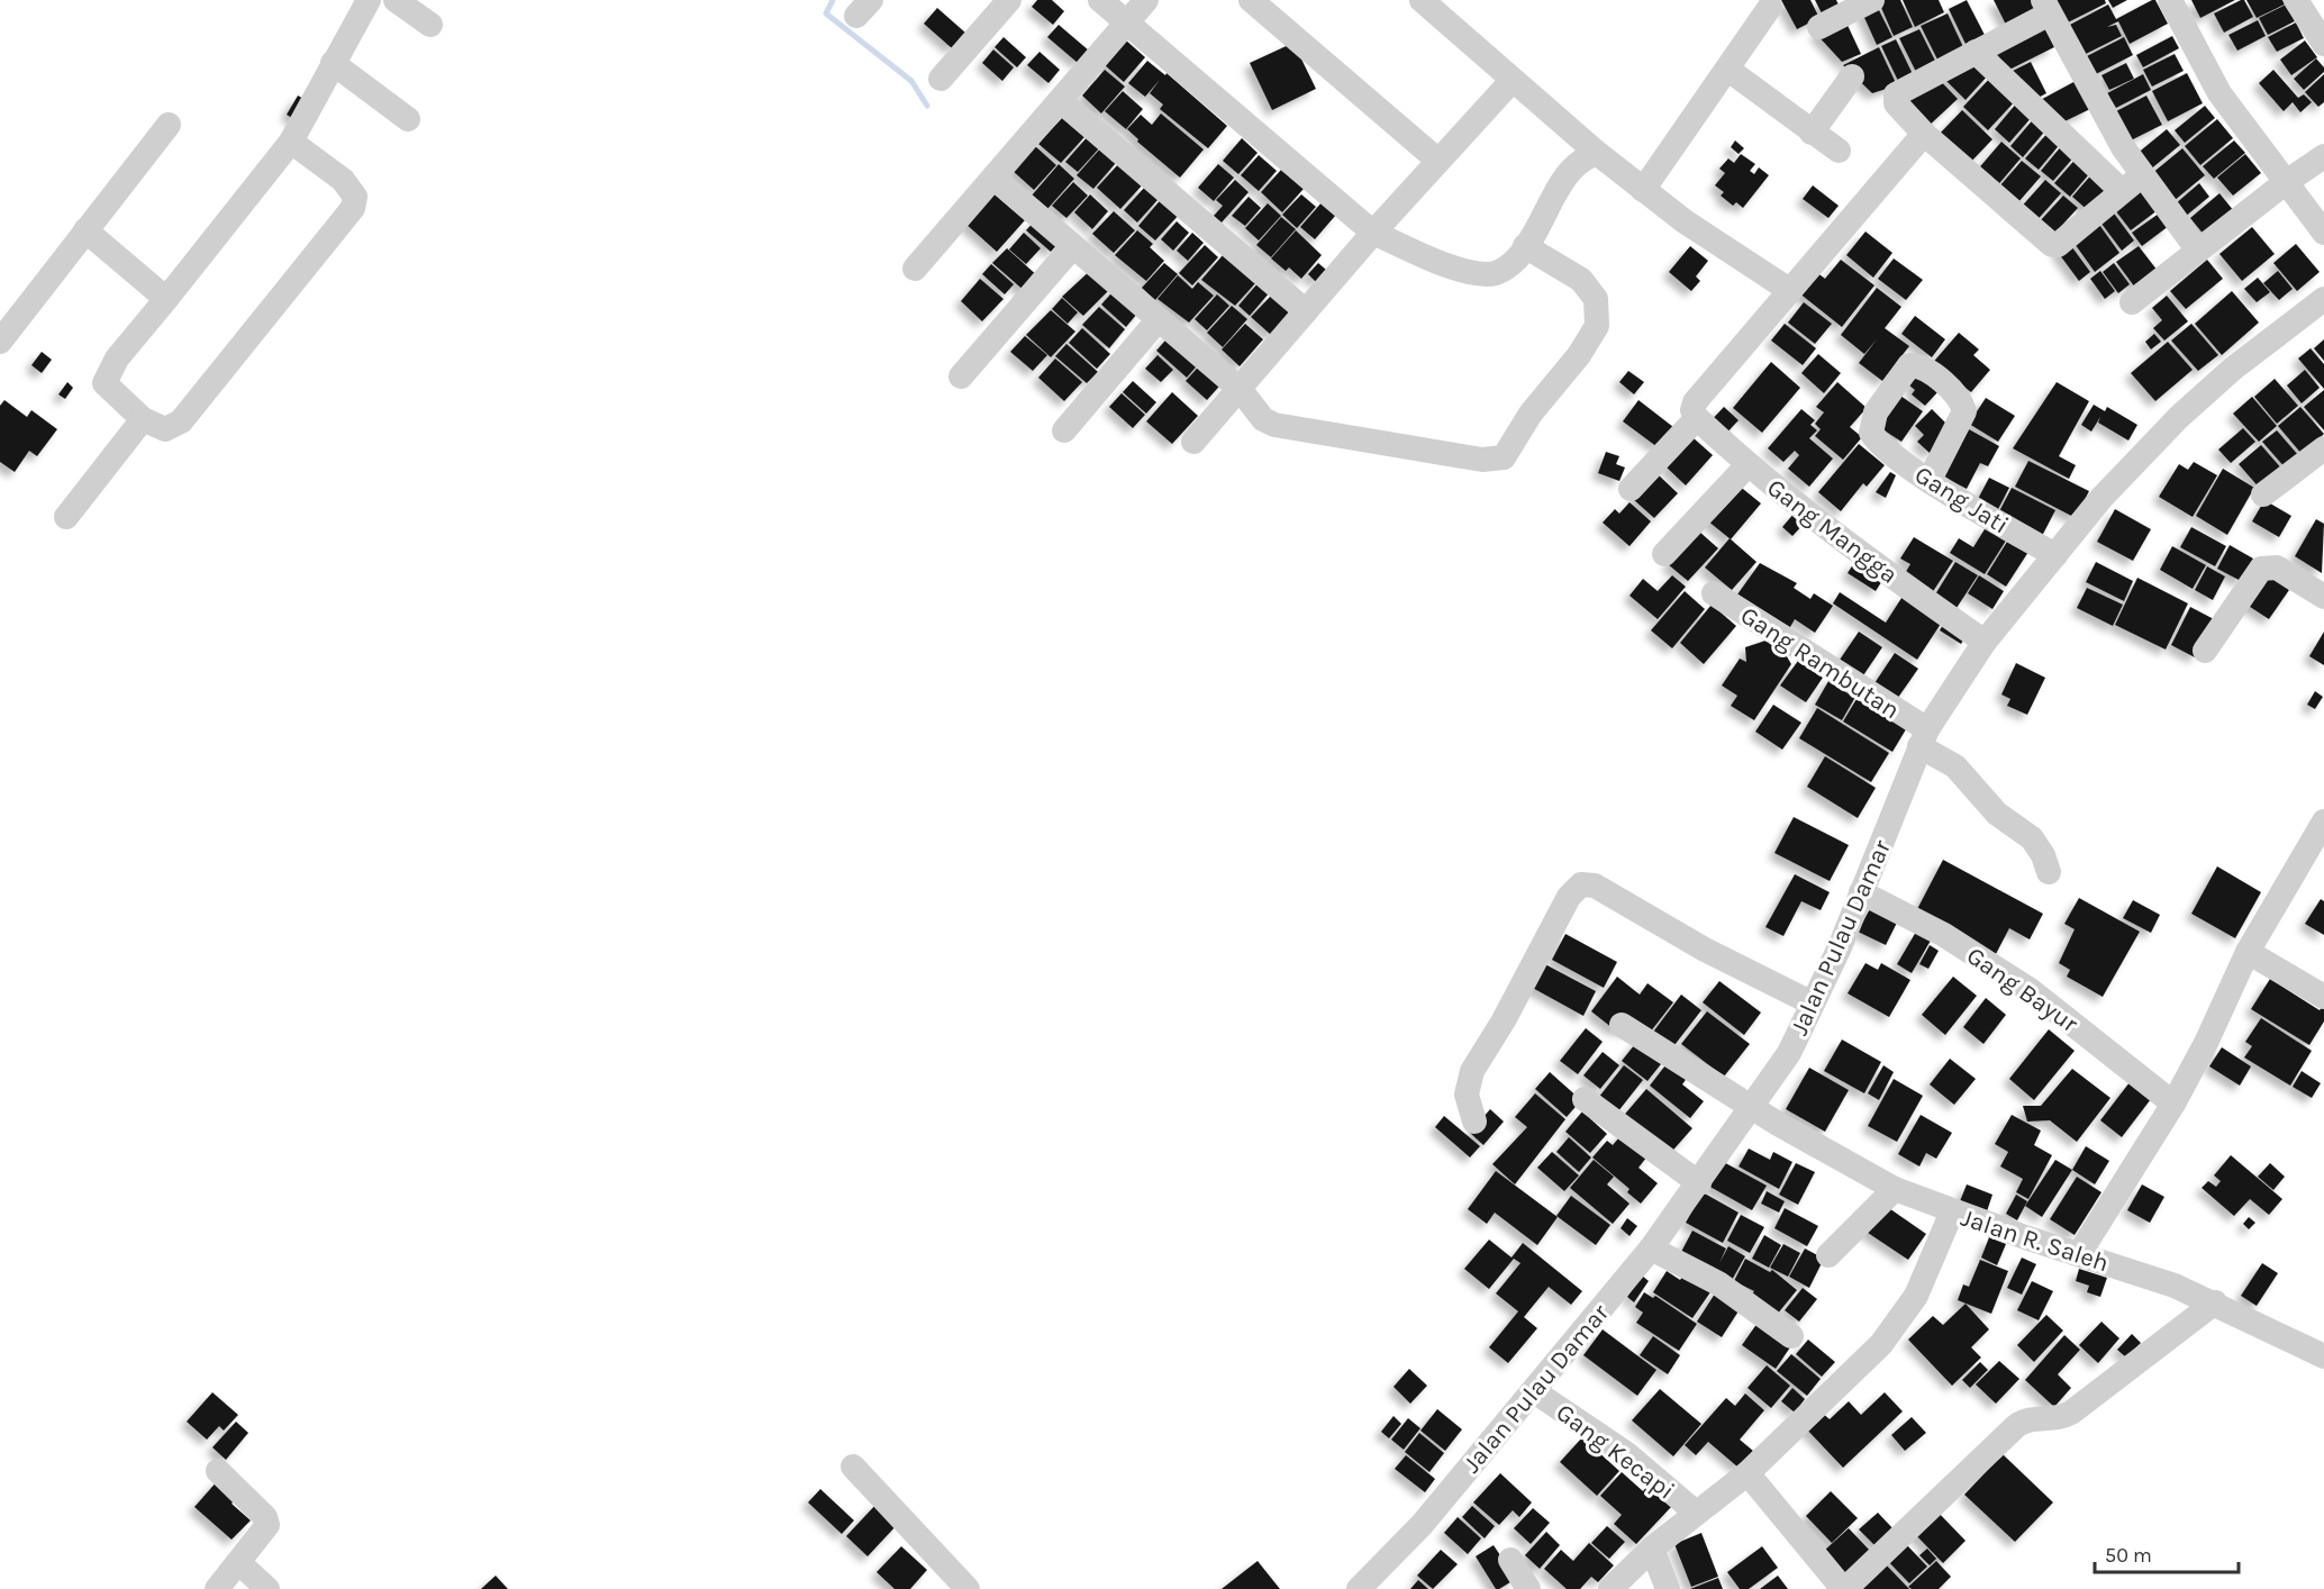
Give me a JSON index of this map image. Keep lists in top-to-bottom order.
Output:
{
  "streets": {
    "street": [
      "Gang Jati",
      "Gang Mangga",
      "Gang Rambutan",
      "Jalan Pulau Damar",
      "Gang Bayur",
      "Jalan R. Saleh",
      "Gang Kecapi"
    ]
  },
  "crossings": [
    ["Gang Jati", "Jalan Pulau Damar"],
    ["Gang Mangga", "Jalan Pulau Damar"],
    ["Gang Rambutan", "Jalan Pulau Damar"],
    ["Jalan Pulau Damar", "Gang Bayur"],
    ["Jalan Pulau Damar", "Jalan R. Saleh"],
    ["Jalan Pulau Damar", "Gang Kecapi"]
  ],
  "scale_bar": "50 m"
}
